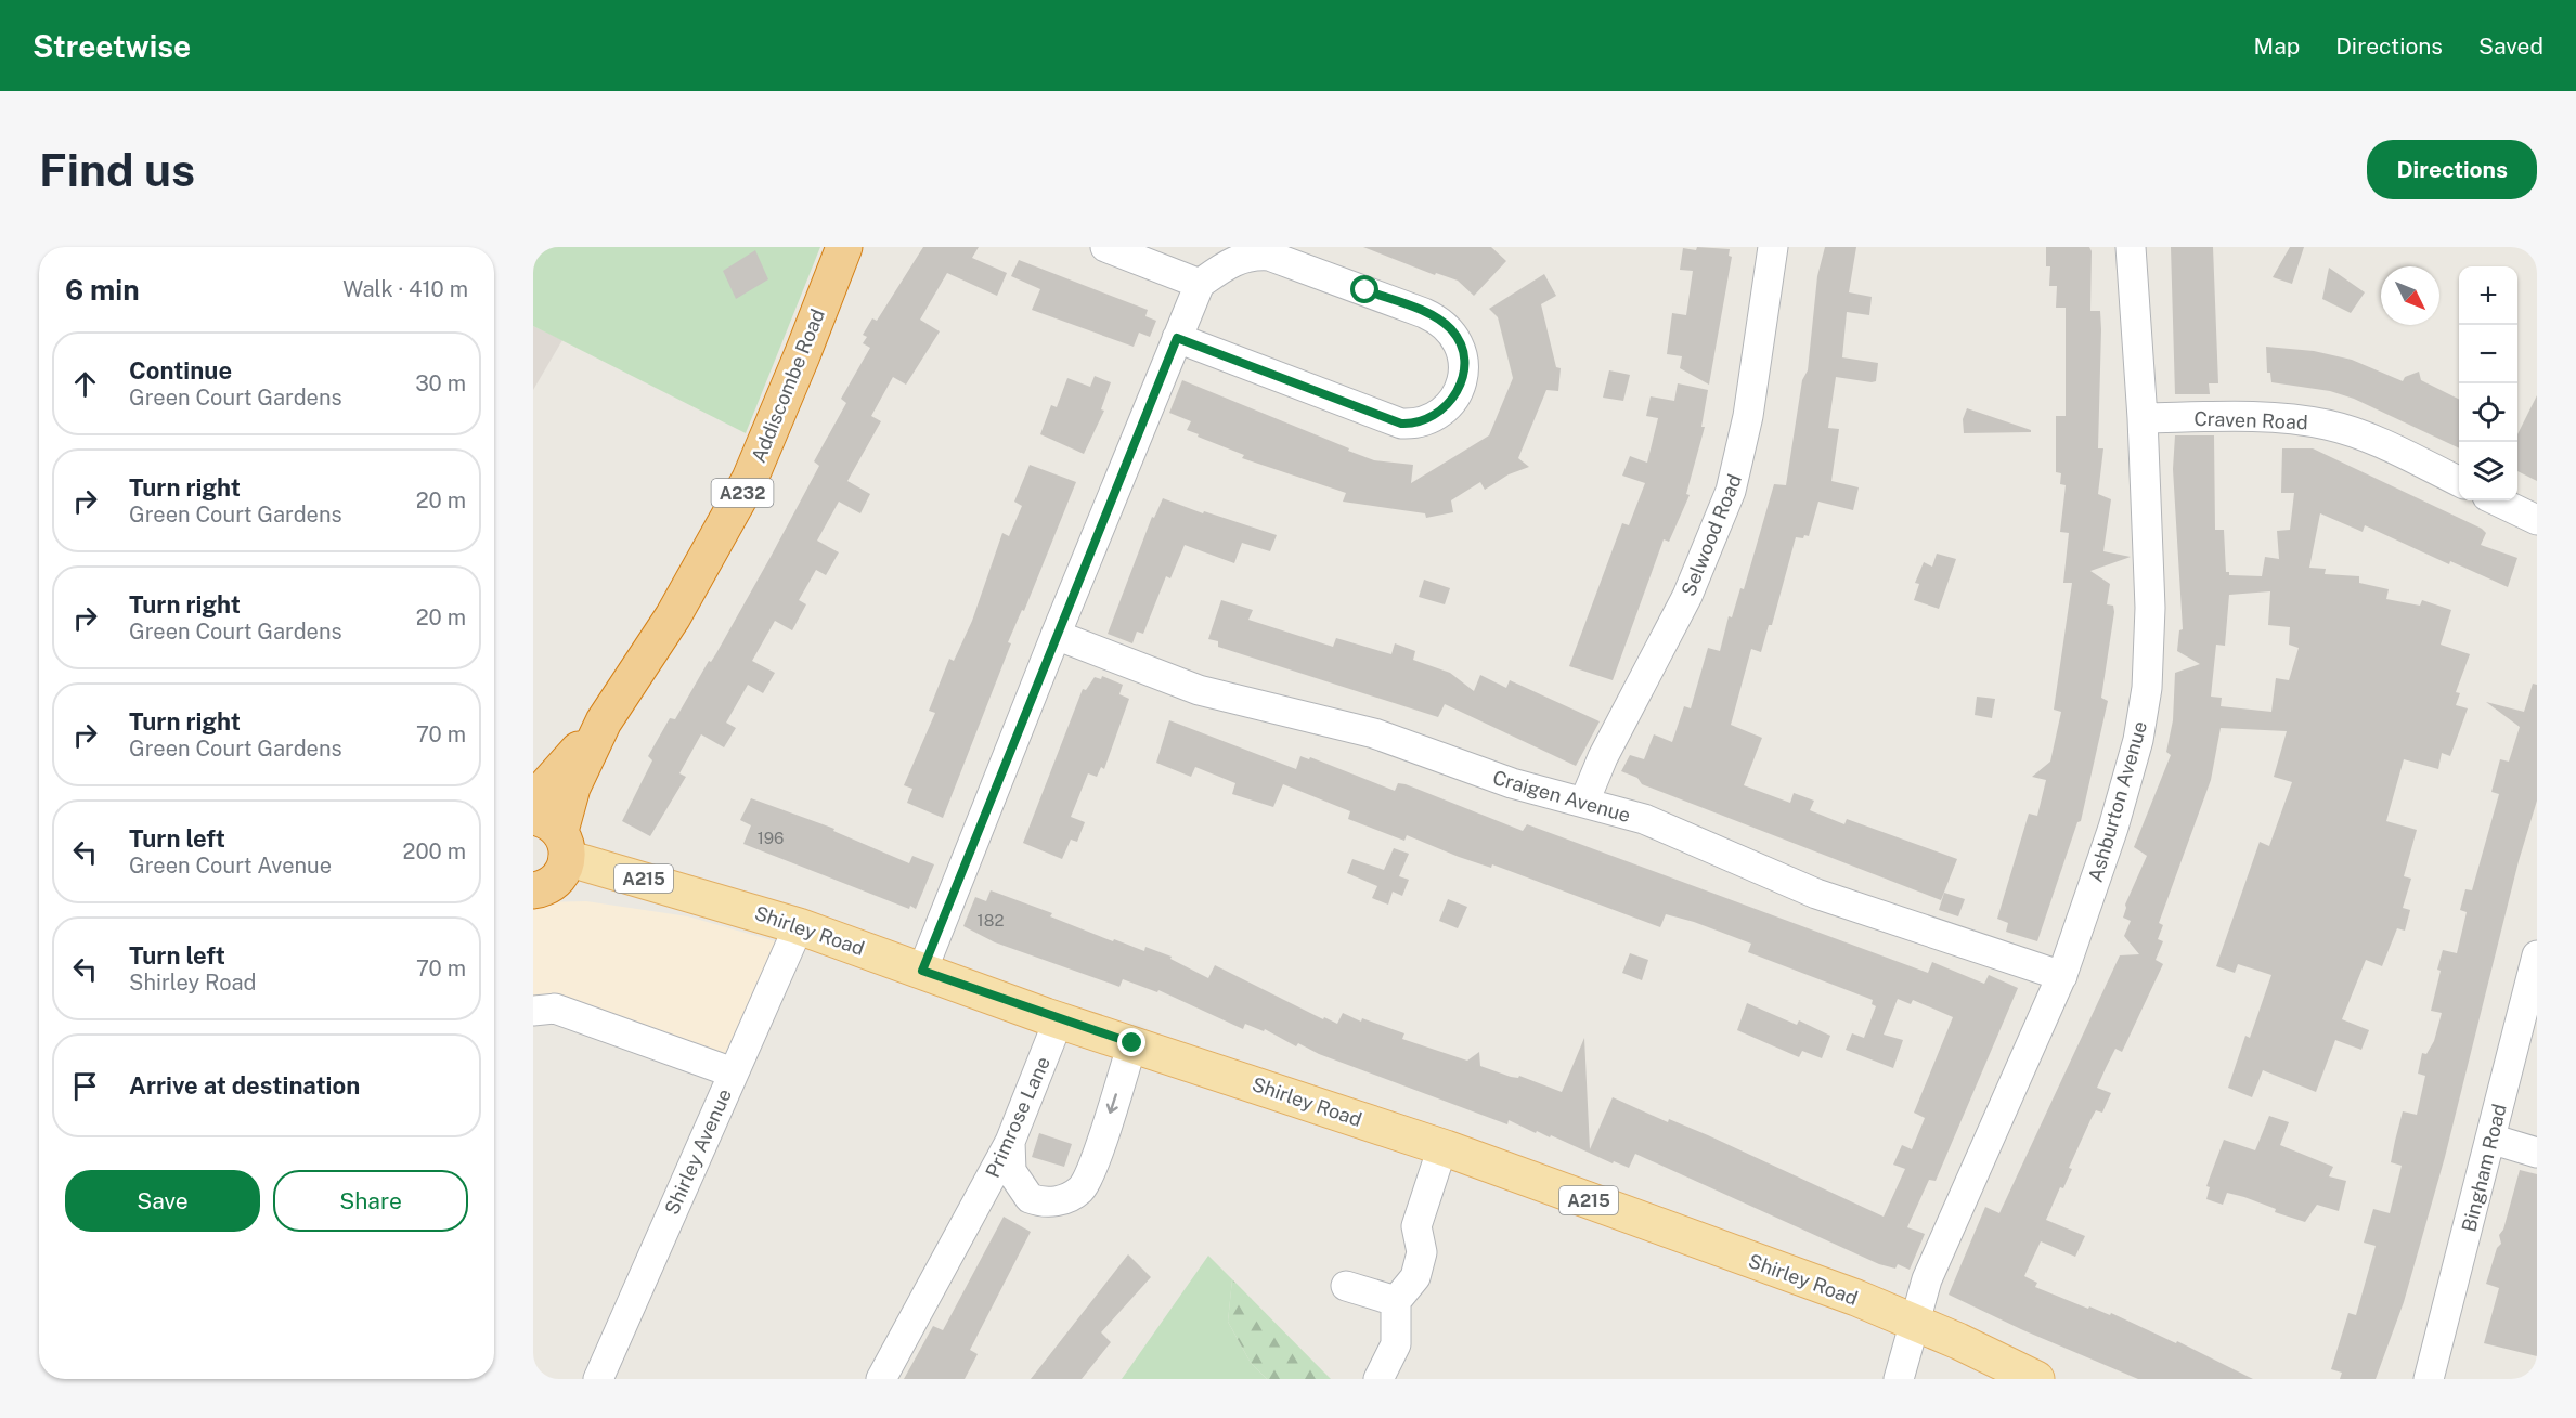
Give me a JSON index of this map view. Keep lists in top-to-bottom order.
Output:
{
  "streets": {
    "highway": ["Addiscombe Road", "A232"],
    "main road": ["A215", "Shirley Road"],
    "street": [
      "Craven Road",
      "Selwood Road",
      "Craigen Avenue",
      "Ashburton Avenue",
      "Primrose Lane",
      "Shirley Avenue",
      "Bingham Road"
    ]
  },
  "crossings": [
    ["Addiscombe Road", "Shirley Road"],
    ["Craven Road", "Ashburton Avenue"],
    ["Selwood Road", "Craigen Avenue"],
    ["Craigen Avenue", "Ashburton Avenue"],
    ["Ashburton Avenue", "Shirley Road"],
    ["Shirley Road", "Primrose Lane"],
    ["Shirley Road", "Shirley Avenue"]
  ],
  "house_numbers": ["196", "182"],
  "north": "bottom right",
  "page": {
    "header": "Streetwise",
    "nav": ["Map", "Directions", "Saved"],
    "buttons": [
      "Directions",
      ["Save", "Share"]
    ],
    "title": "Find us",
    "heading": ["6 min", "Walk · 410 m"],
    "map_buttons": ["+", "−"],
    "list": [
      ["Continue", "Green Court Gardens", "30 m"],
      ["Turn right", "Green Court Gardens", "20 m"],
      ["Turn right", "Green Court Gardens", "20 m"],
      ["Turn right", "Green Court Gardens", "70 m"],
      ["Turn left", "Green Court Avenue", "200 m"],
      ["Turn left", "Shirley Road", "70 m"],
      "Arrive at destination"
    ]
  }
}
